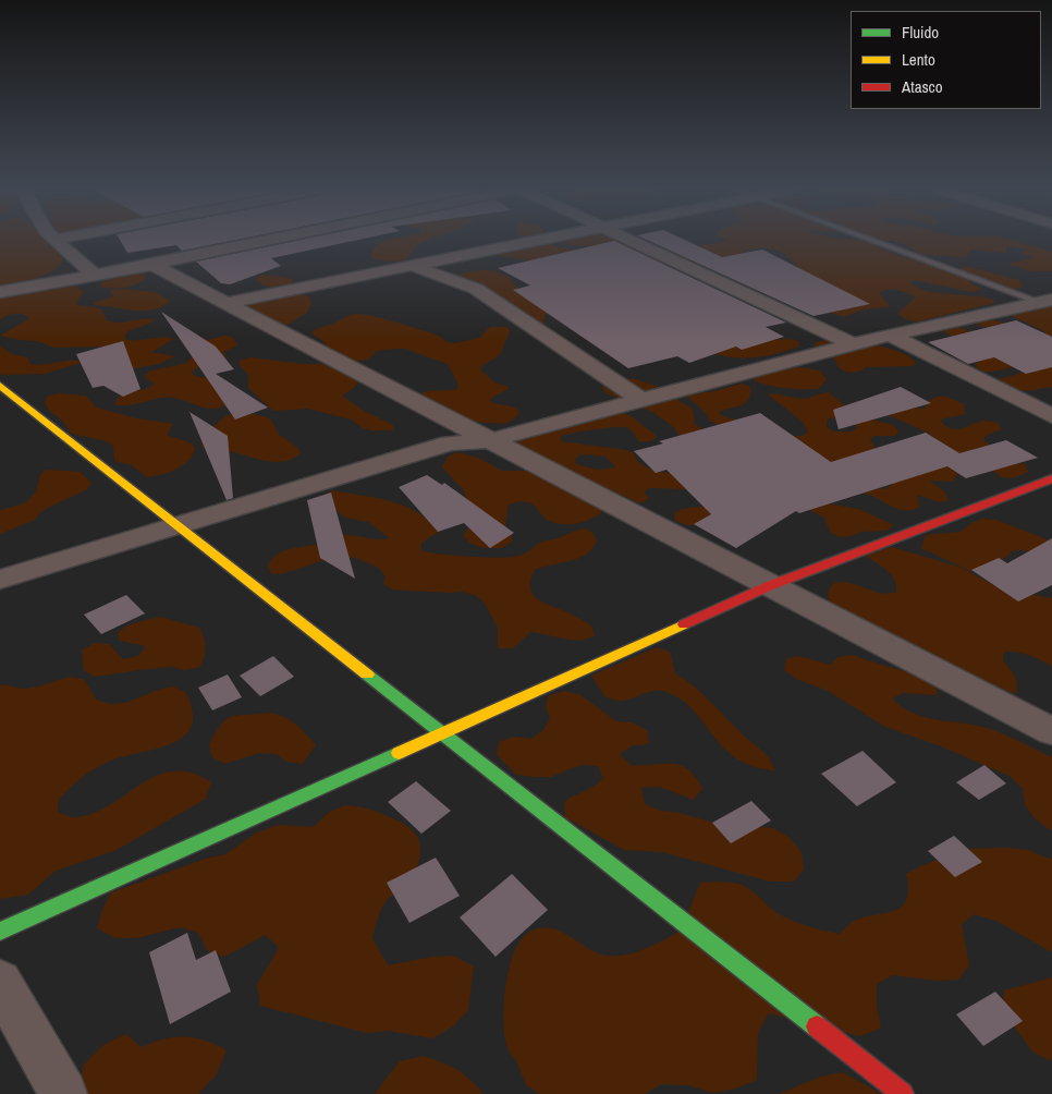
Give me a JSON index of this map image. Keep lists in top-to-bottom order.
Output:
{
  "legend": ["Fluido", "Lento", "Atasco"]
}
